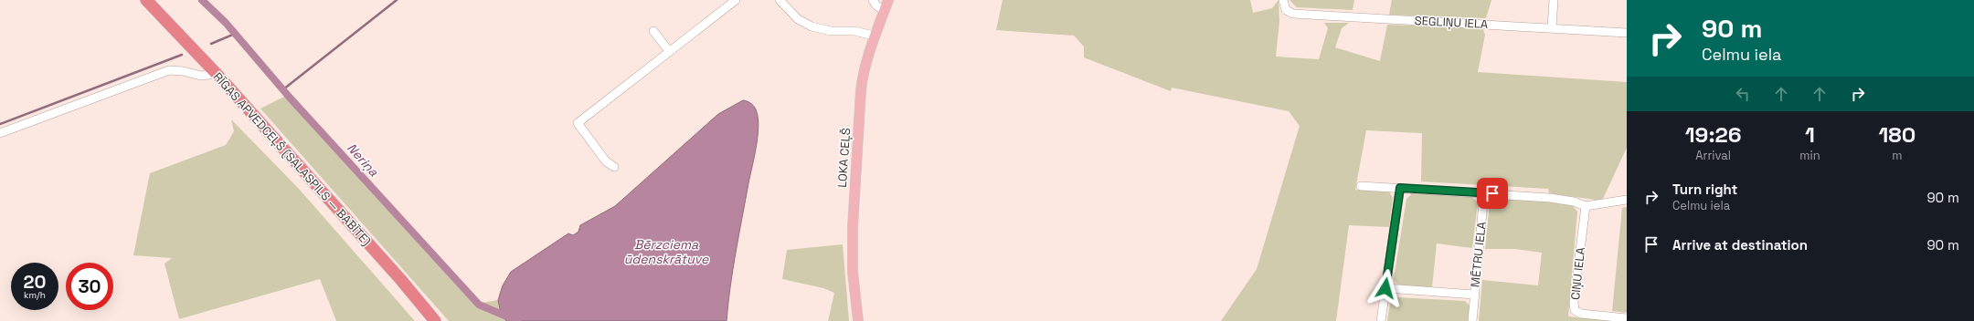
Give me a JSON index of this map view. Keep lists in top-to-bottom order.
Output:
{
  "streets": {
    "highway": ["RĪGAS APVEDCEĻŠ (SALASPILS — BABĪTE)"],
    "main road": ["LOKA CEĻŠ"],
    "street": ["SEGLIŅU IELA", "MĒTRU IELA", "CIŅU IELA"]
  },
  "water": ["Neriņa", "Bērzciema ūdenskrātuve"],
  "page": {
    "turn": ["90 m", "Celmu iela"],
    "eta": [
      "19:26",
      "Arrival",
      "1",
      "min",
      "180",
      "m"
    ],
    "list": [
      {
        "name": "Turn right",
        "note": "Celmu iela",
        "value": "90 m"
      },
      {
        "name": "Arrive at destination",
        "value": "90 m"
      }
    ],
    "speed": "20 km/h",
    "limit": "30"
  }
}
